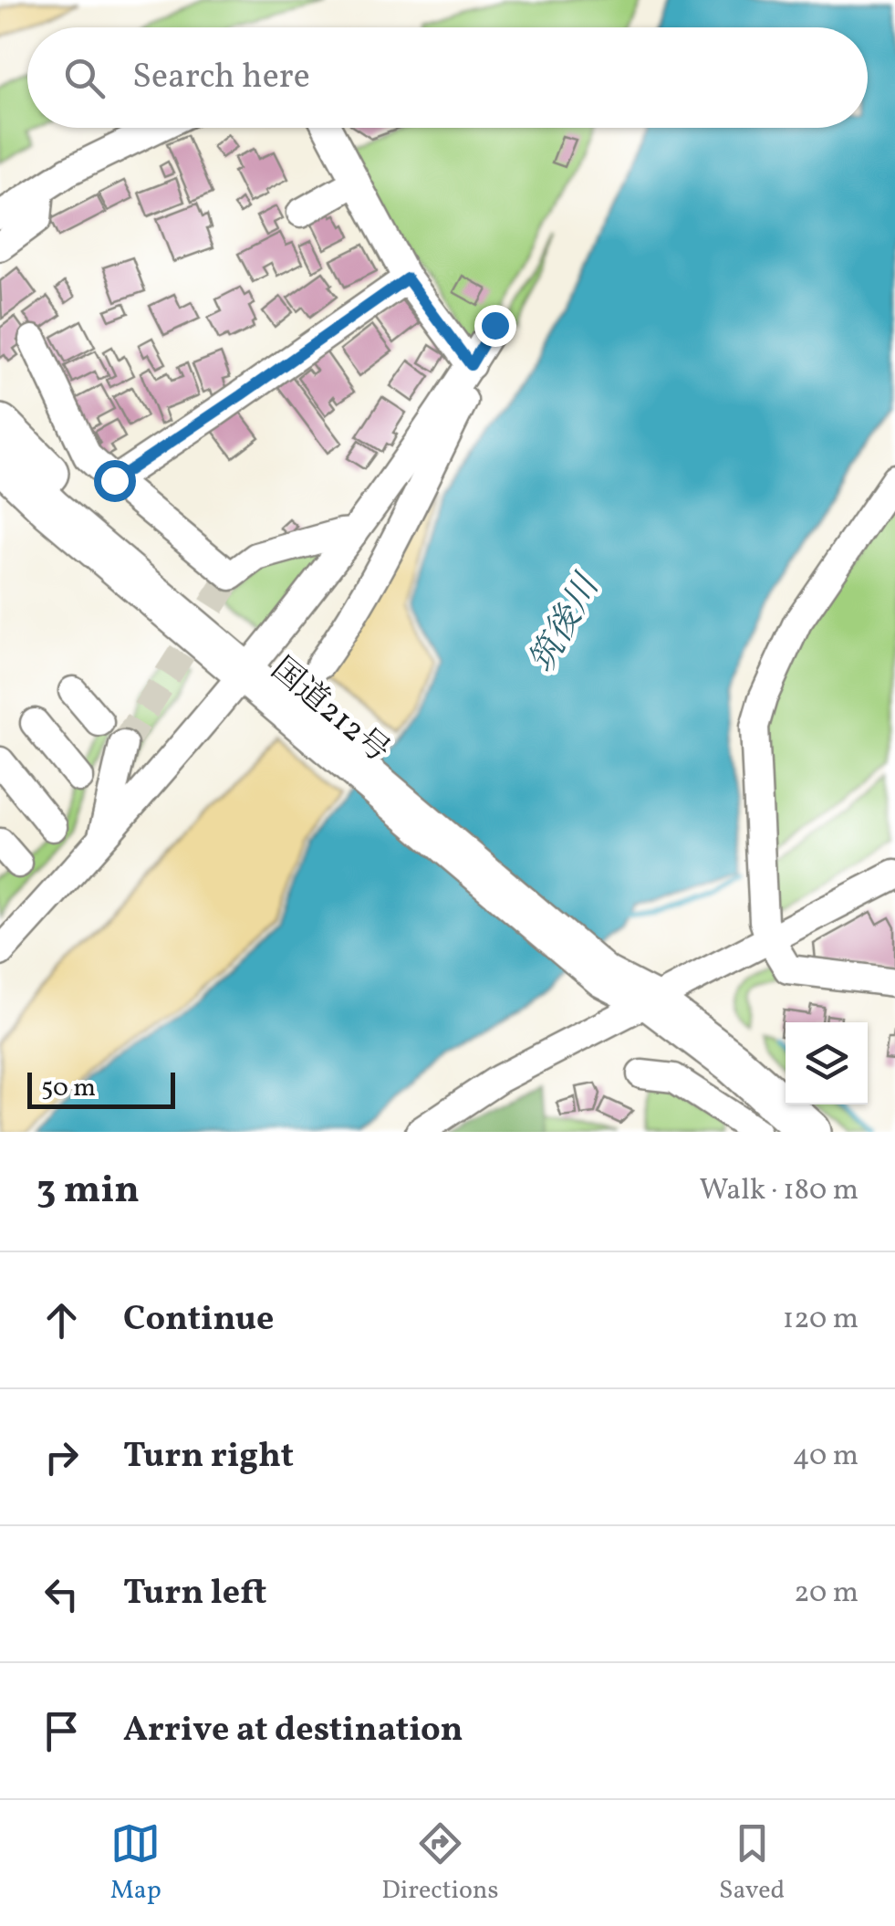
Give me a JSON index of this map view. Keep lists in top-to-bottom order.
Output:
{
  "streets": {
    "highway": ["国道212号"]
  },
  "water": ["筑後川"],
  "scale_bar": "50 m",
  "page": {
    "search": "Search here",
    "scale": "50 m",
    "heading": ["3 min", "Walk · 180 m"],
    "list": [
      ["Continue", "120 m"],
      ["Turn right", "40 m"],
      ["Turn left", "20 m"],
      "Arrive at destination"
    ],
    "nav": ["Map", "Directions", "Saved"]
  }
}
